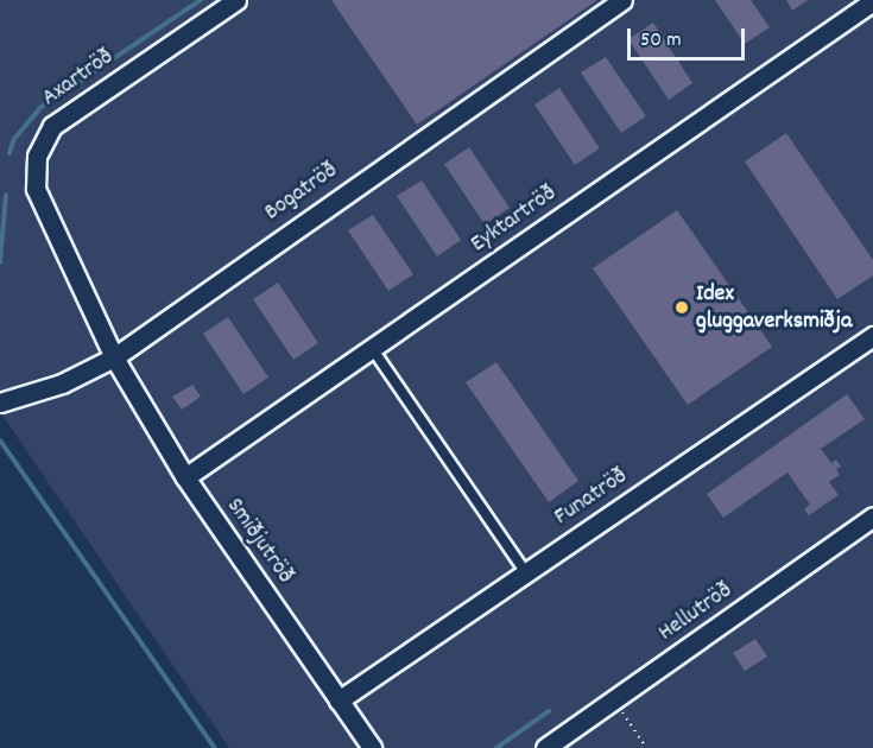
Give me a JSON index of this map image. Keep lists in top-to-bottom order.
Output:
{
  "streets": {
    "street": [
      "Axartröð",
      "Bogatröð",
      "Eyktartröð",
      "Funatröð",
      "Smiðjutröð",
      "Hellutröð"
    ]
  },
  "crossings": [
    ["Axartröð", "Bogatröð"],
    ["Axartröð", "Smiðjutröð"],
    ["Bogatröð", "Smiðjutröð"],
    ["Eyktartröð", "Smiðjutröð"],
    ["Funatröð", "Smiðjutröð"]
  ],
  "places": ["Idex gluggaverksmiðja"],
  "scale_bar": "50 m"
}
